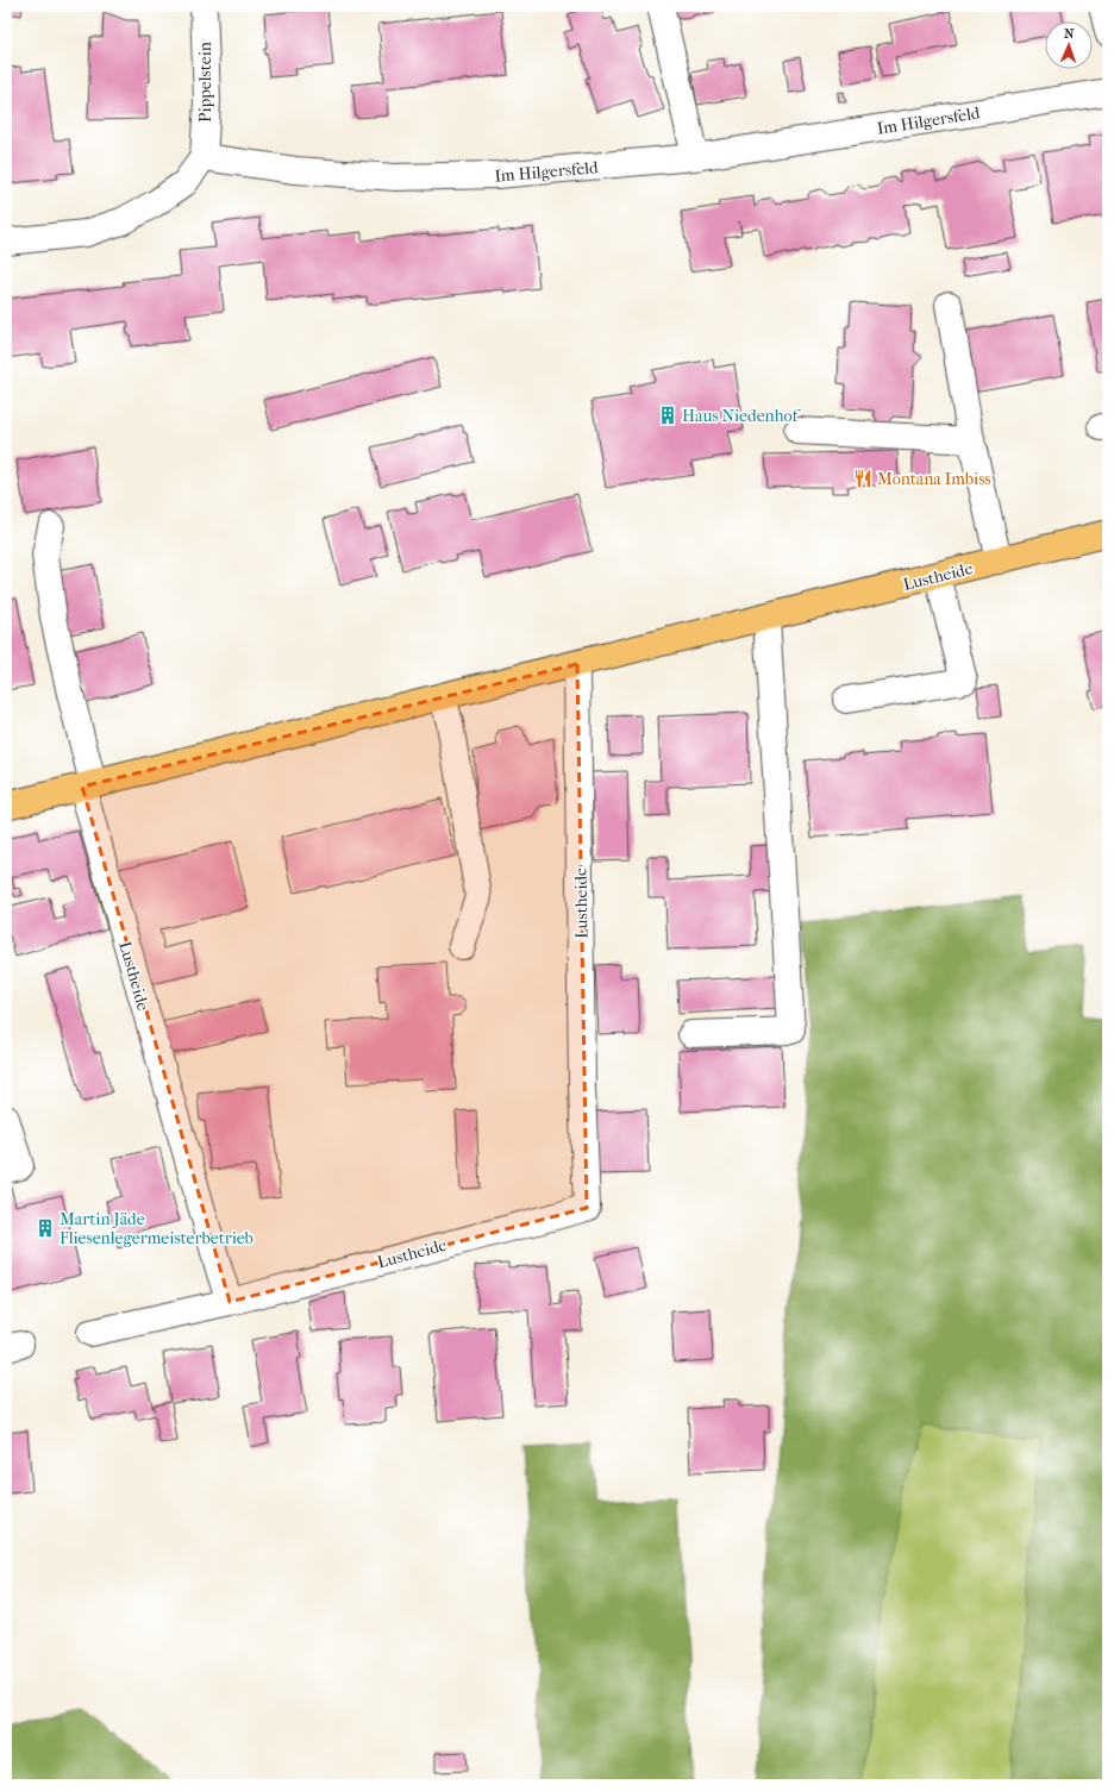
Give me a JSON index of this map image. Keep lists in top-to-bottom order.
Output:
{
  "streets": {
    "main road": ["Lustheide"],
    "street": ["Pippelstein", "Im Hilgersfeld"]
  },
  "crossings": [
    ["Pippelstein", "Im Hilgersfeld"]
  ],
  "places": {
    "building": ["Haus Niedenhof", "Martin Jäde Fliesenlegermeisterbetrieb"],
    "restaurant": ["Montana Imbiss"]
  },
  "north": "top"
}
